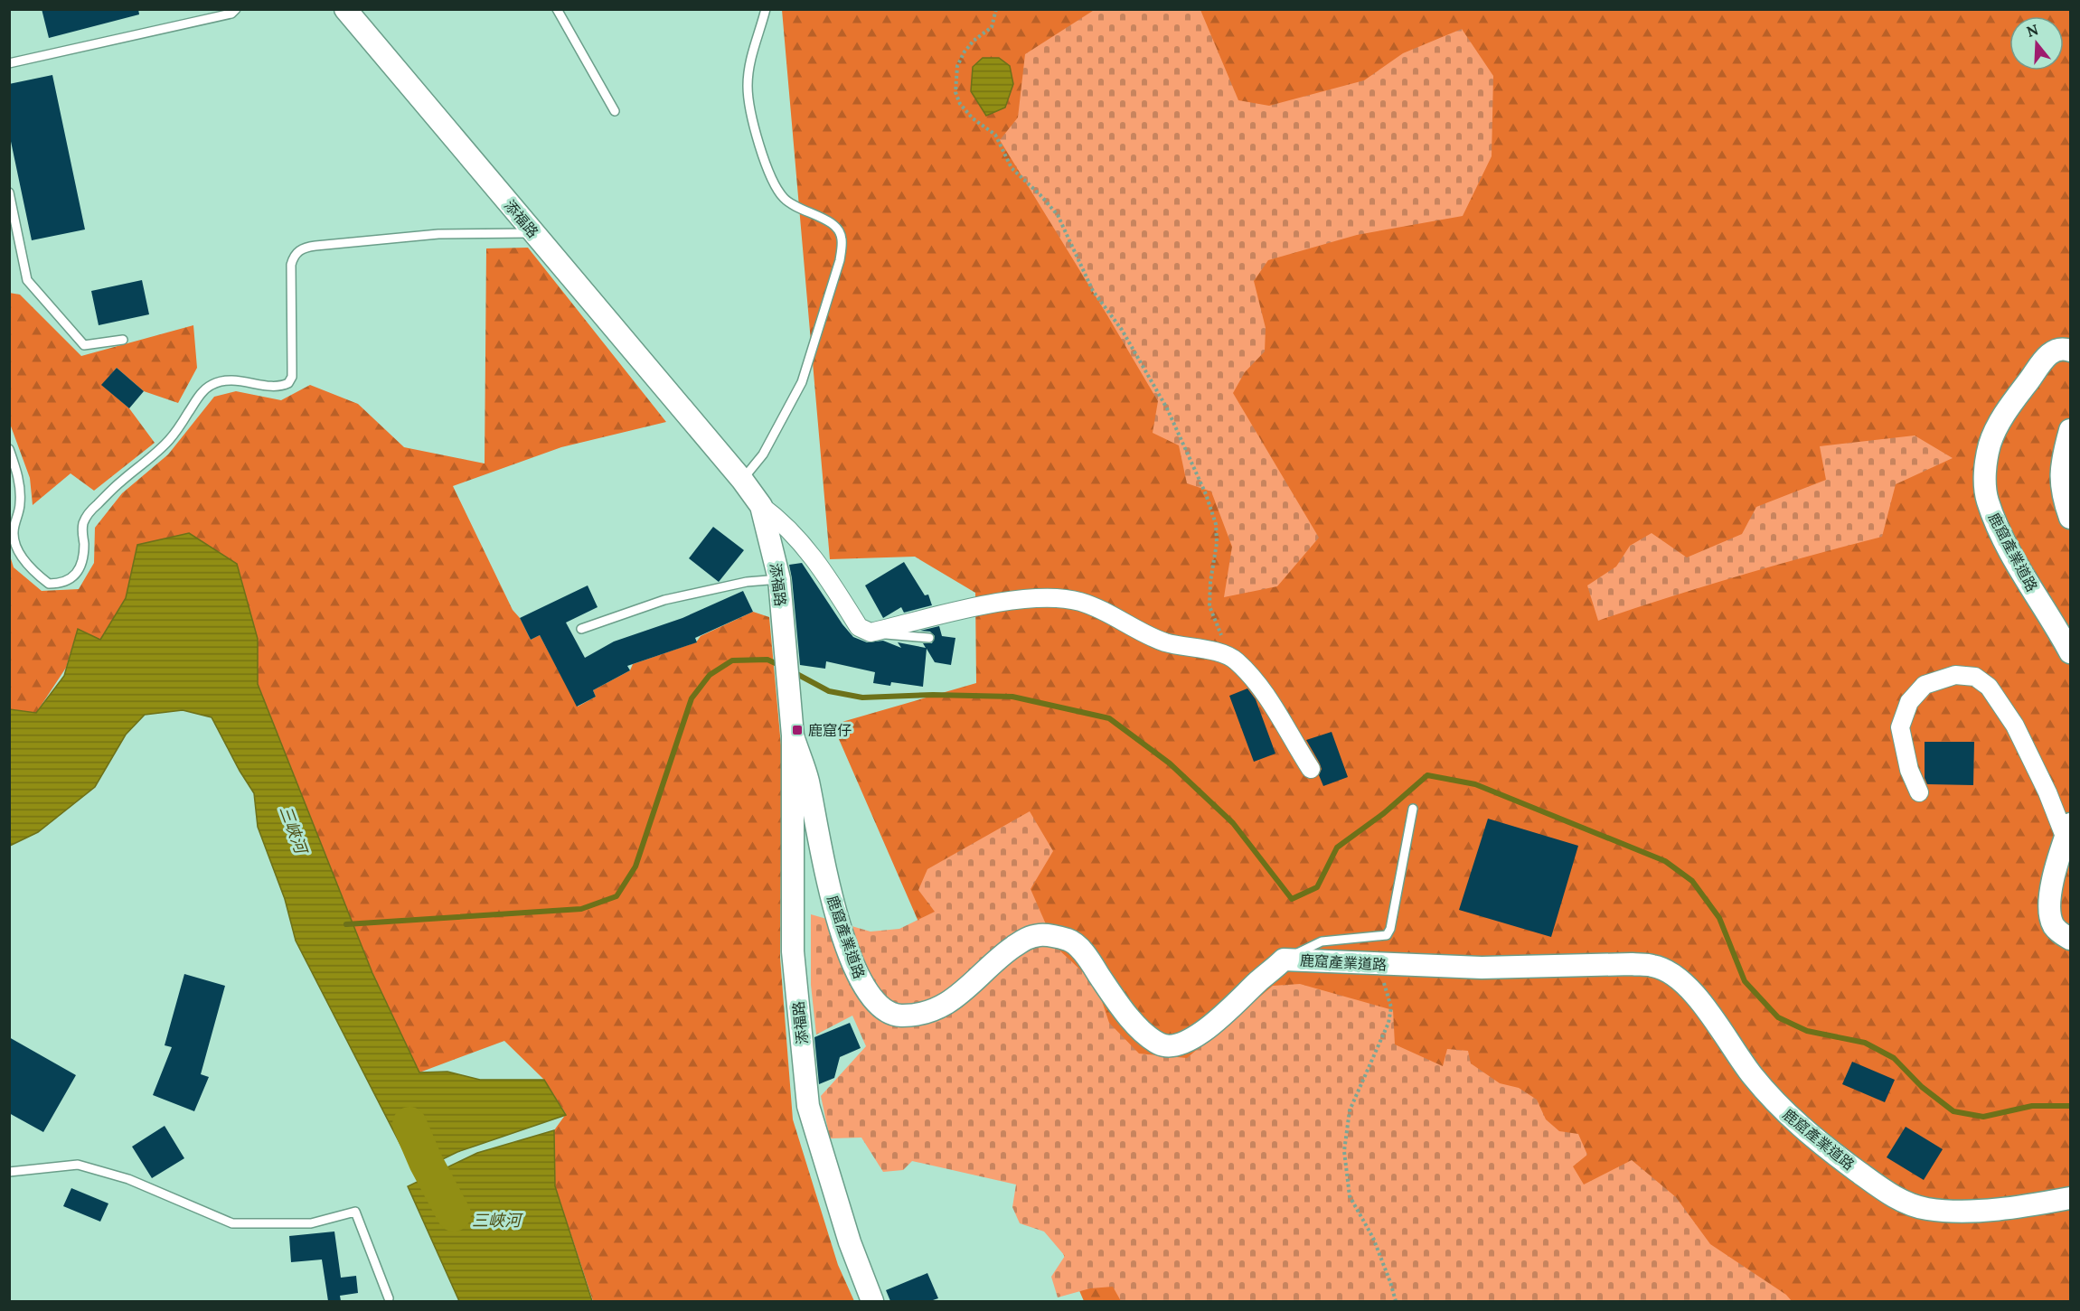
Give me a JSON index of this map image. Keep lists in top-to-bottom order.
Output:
{
  "streets": {
    "street": ["添福路", "鹿窟產業道路"]
  },
  "crossings": [
    ["添福路", "鹿窟產業道路"]
  ],
  "water": ["三峽河"],
  "places": {
    "transit": ["鹿窟仔"]
  },
  "north": "top"
}
